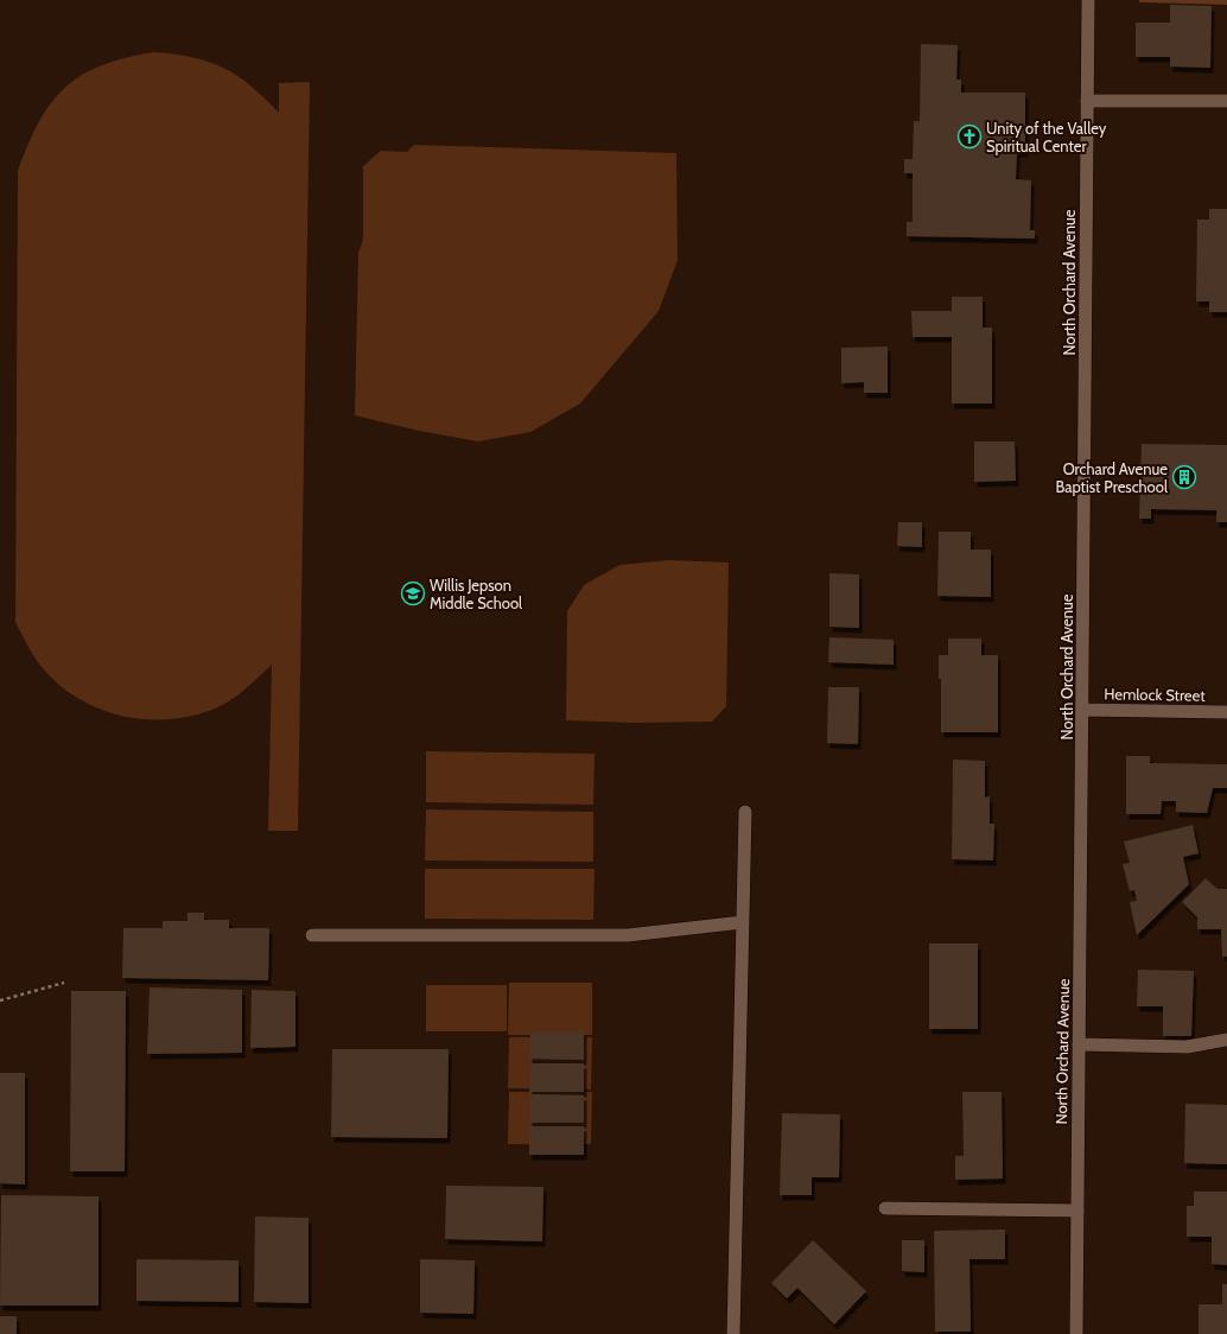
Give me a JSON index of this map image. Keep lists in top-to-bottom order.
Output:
{
  "streets": {
    "street": ["North Orchard Avenue", "Hemlock Street"]
  },
  "crossings": [
    ["North Orchard Avenue", "Hemlock Street"]
  ],
  "places": {
    "church": ["Unity of the Valley Spiritual Center"],
    "building": ["Orchard Avenue Baptist Preschool"],
    "school or university": ["Willis Jepson Middle School"]
  }
}
